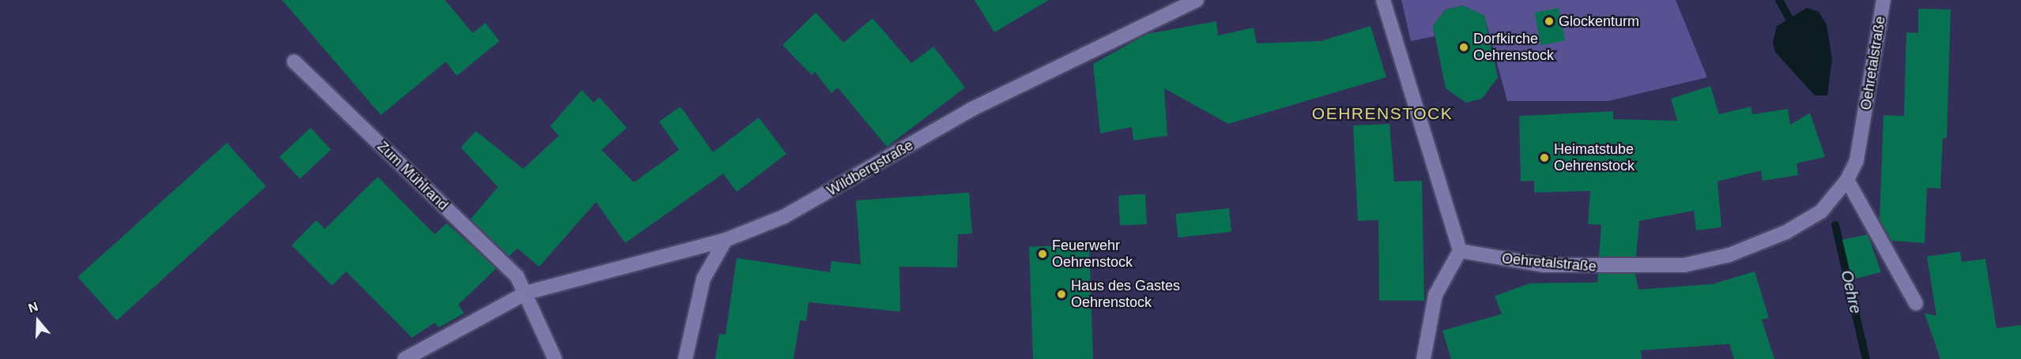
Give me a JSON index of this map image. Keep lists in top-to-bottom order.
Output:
{
  "streets": {
    "street": ["Oehretalstraße", "Wildbergstraße", "Zum Mühlrand"]
  },
  "crossings": [
    ["Wildbergstraße", "Zum Mühlrand"]
  ],
  "districts": ["OEHRENSTOCK"],
  "water": ["Oehre"],
  "places": [
    "Glockenturm",
    "Dorfkirche Oehrenstock",
    "Heimatstube Oehrenstock",
    "Feuerwehr Oehrenstock",
    "Haus des Gastes Oehrenstock"
  ],
  "north": "top"
}
